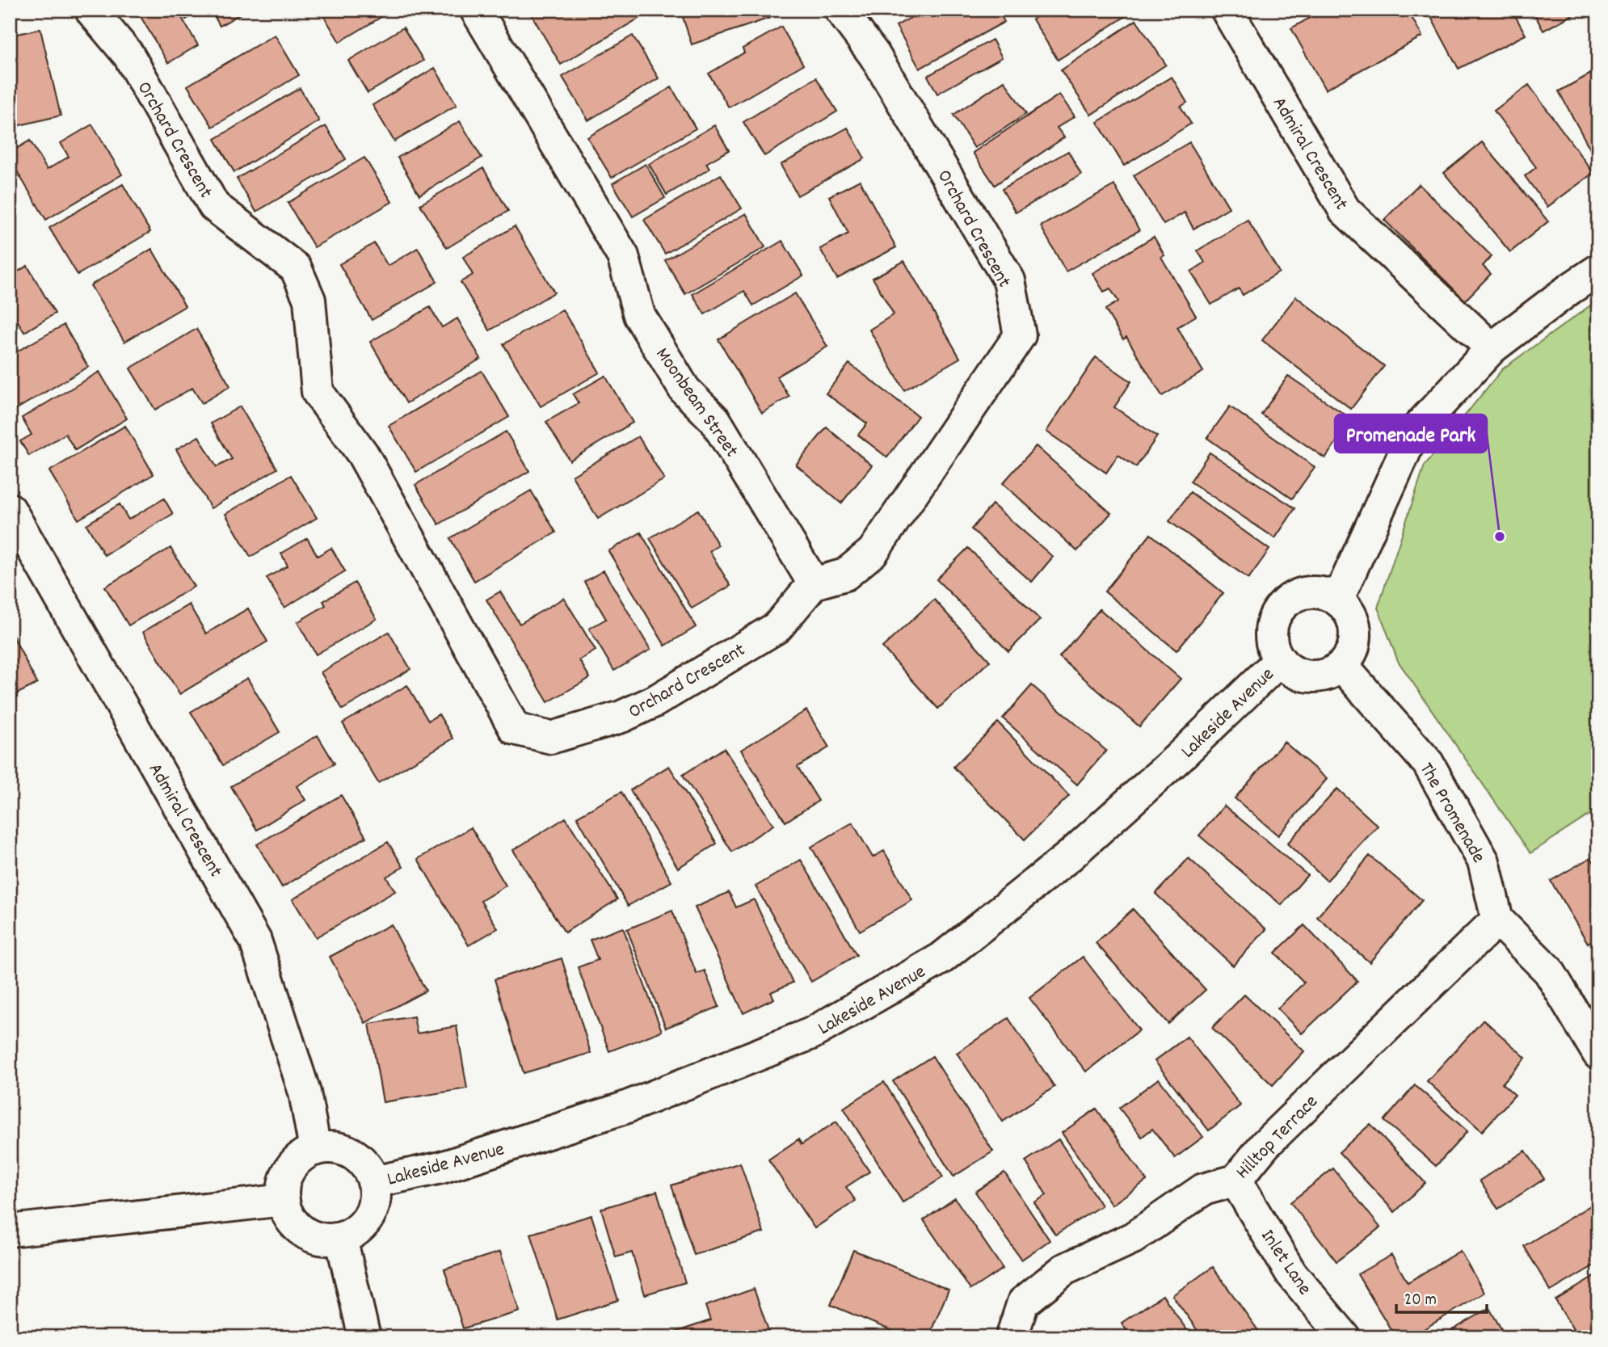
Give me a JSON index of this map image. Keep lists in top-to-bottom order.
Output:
{
  "streets": {
    "street": [
      "Orchard Crescent",
      "Admiral Crescent",
      "Moonbeam Street",
      "Lakeside Avenue",
      "The Promenade",
      "Hilltop Terrace",
      "Inlet Lane"
    ]
  },
  "crossings": [
    ["Orchard Crescent", "Moonbeam Street"],
    ["Admiral Crescent", "Lakeside Avenue"],
    ["Lakeside Avenue", "The Promenade"],
    ["The Promenade", "Hilltop Terrace"],
    ["Hilltop Terrace", "Inlet Lane"]
  ],
  "places": ["Promenade Park"],
  "scale_bar": "20 m"
}
